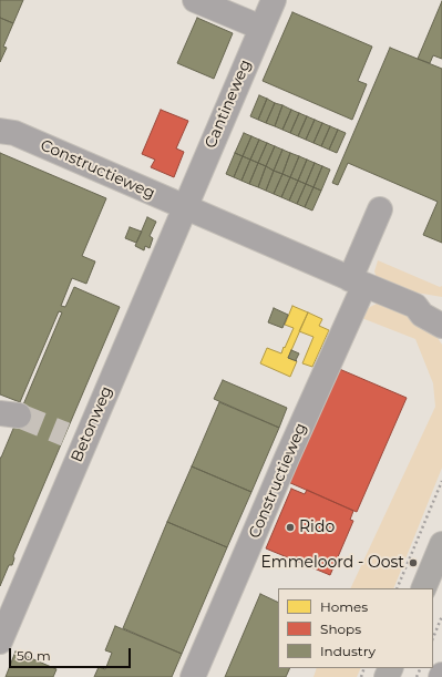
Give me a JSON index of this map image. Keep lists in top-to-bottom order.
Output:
{
  "streets": {
    "street": ["Cantineweg", "Constructieweg", "Betonweg"]
  },
  "crossings": [
    ["Cantineweg", "Constructieweg"],
    ["Cantineweg", "Betonweg"],
    ["Constructieweg", "Betonweg"]
  ],
  "places": ["Rido", "Emmeloord - Oost"],
  "legend": ["Homes", "Shops", "Industry"],
  "scale_bar": "50 m"
}
